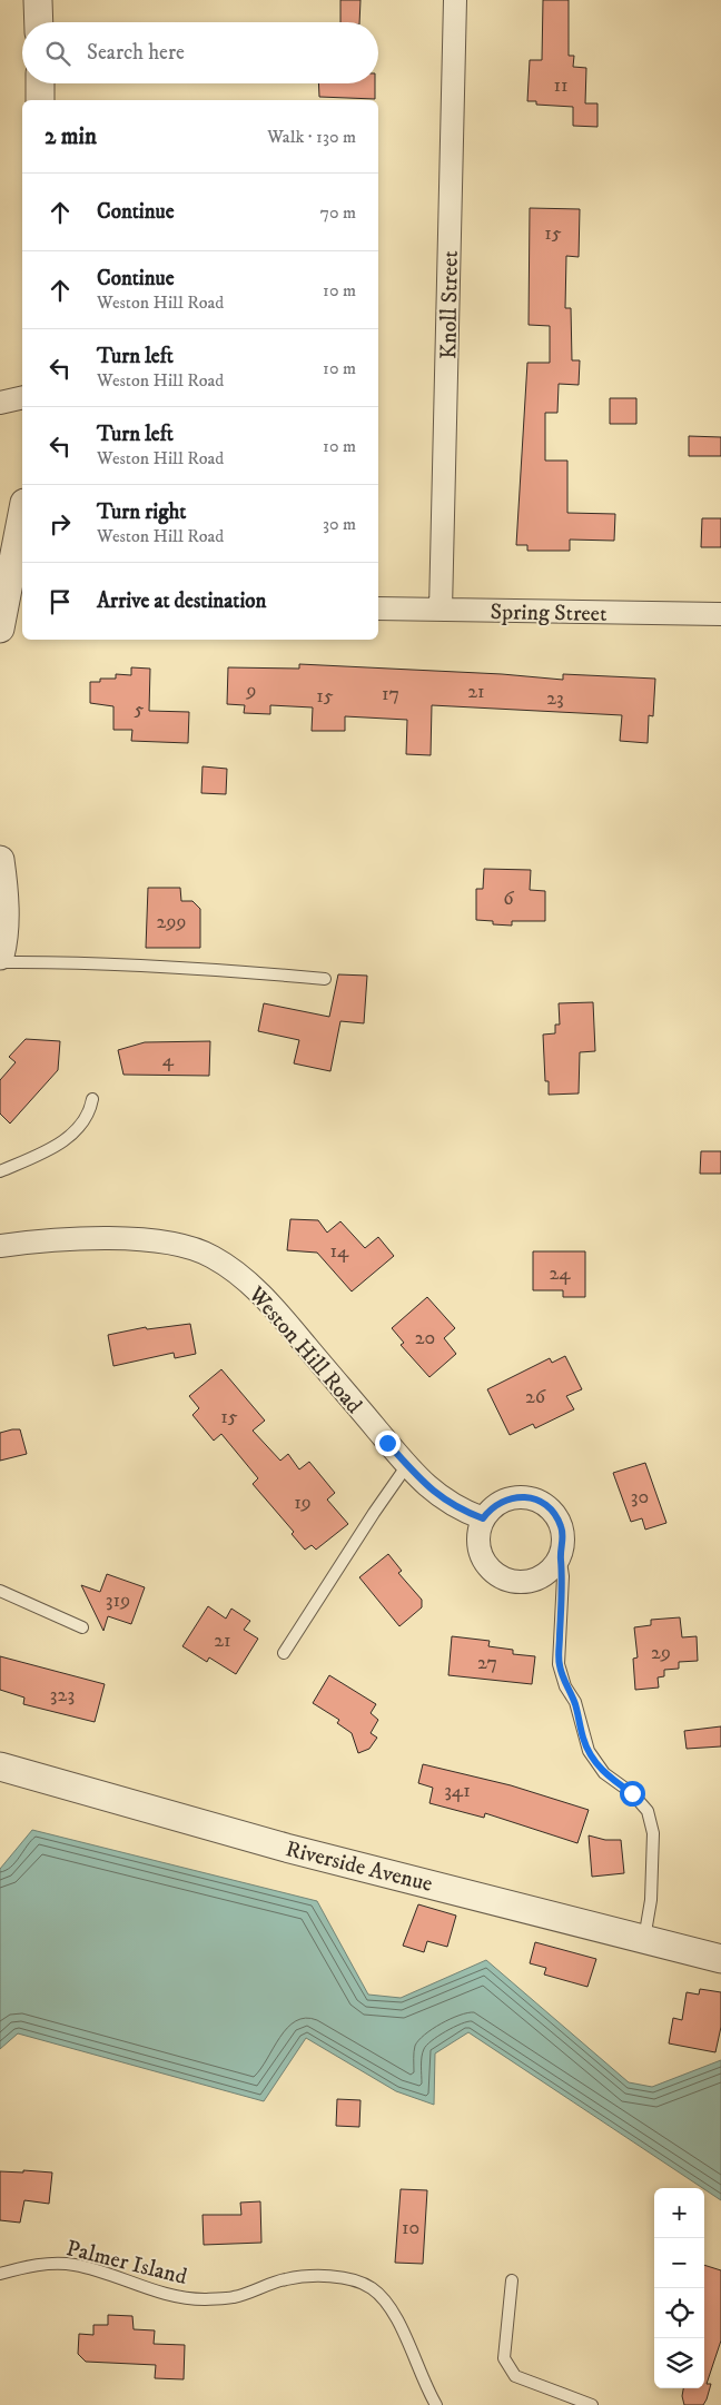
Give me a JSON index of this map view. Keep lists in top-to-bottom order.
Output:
{
  "streets": {
    "street": [
      "Knoll Street",
      "Spring Street",
      "Weston Hill Road",
      "Riverside Avenue"
    ],
    "lane": ["Palmer Island"]
  },
  "crossings": [
    ["Knoll Street", "Spring Street"]
  ],
  "house_numbers": [
    "11",
    "15",
    "9",
    "21",
    "17",
    "15",
    "23",
    "5",
    "6",
    "299",
    "4",
    "14",
    "24",
    "20",
    "26",
    "15",
    "30",
    "19",
    "319",
    "21",
    "29",
    "27",
    "323",
    "341",
    "10"
  ],
  "page": {
    "search": "Search here",
    "heading": ["2 min", "Walk · 130 m"],
    "list": [
      ["Continue", "70 m"],
      ["Continue", "Weston Hill Road", "10 m"],
      ["Turn left", "Weston Hill Road", "10 m"],
      ["Turn left", "Weston Hill Road", "10 m"],
      ["Turn right", "Weston Hill Road", "30 m"],
      "Arrive at destination"
    ],
    "map_buttons": ["+", "−"]
  }
}
